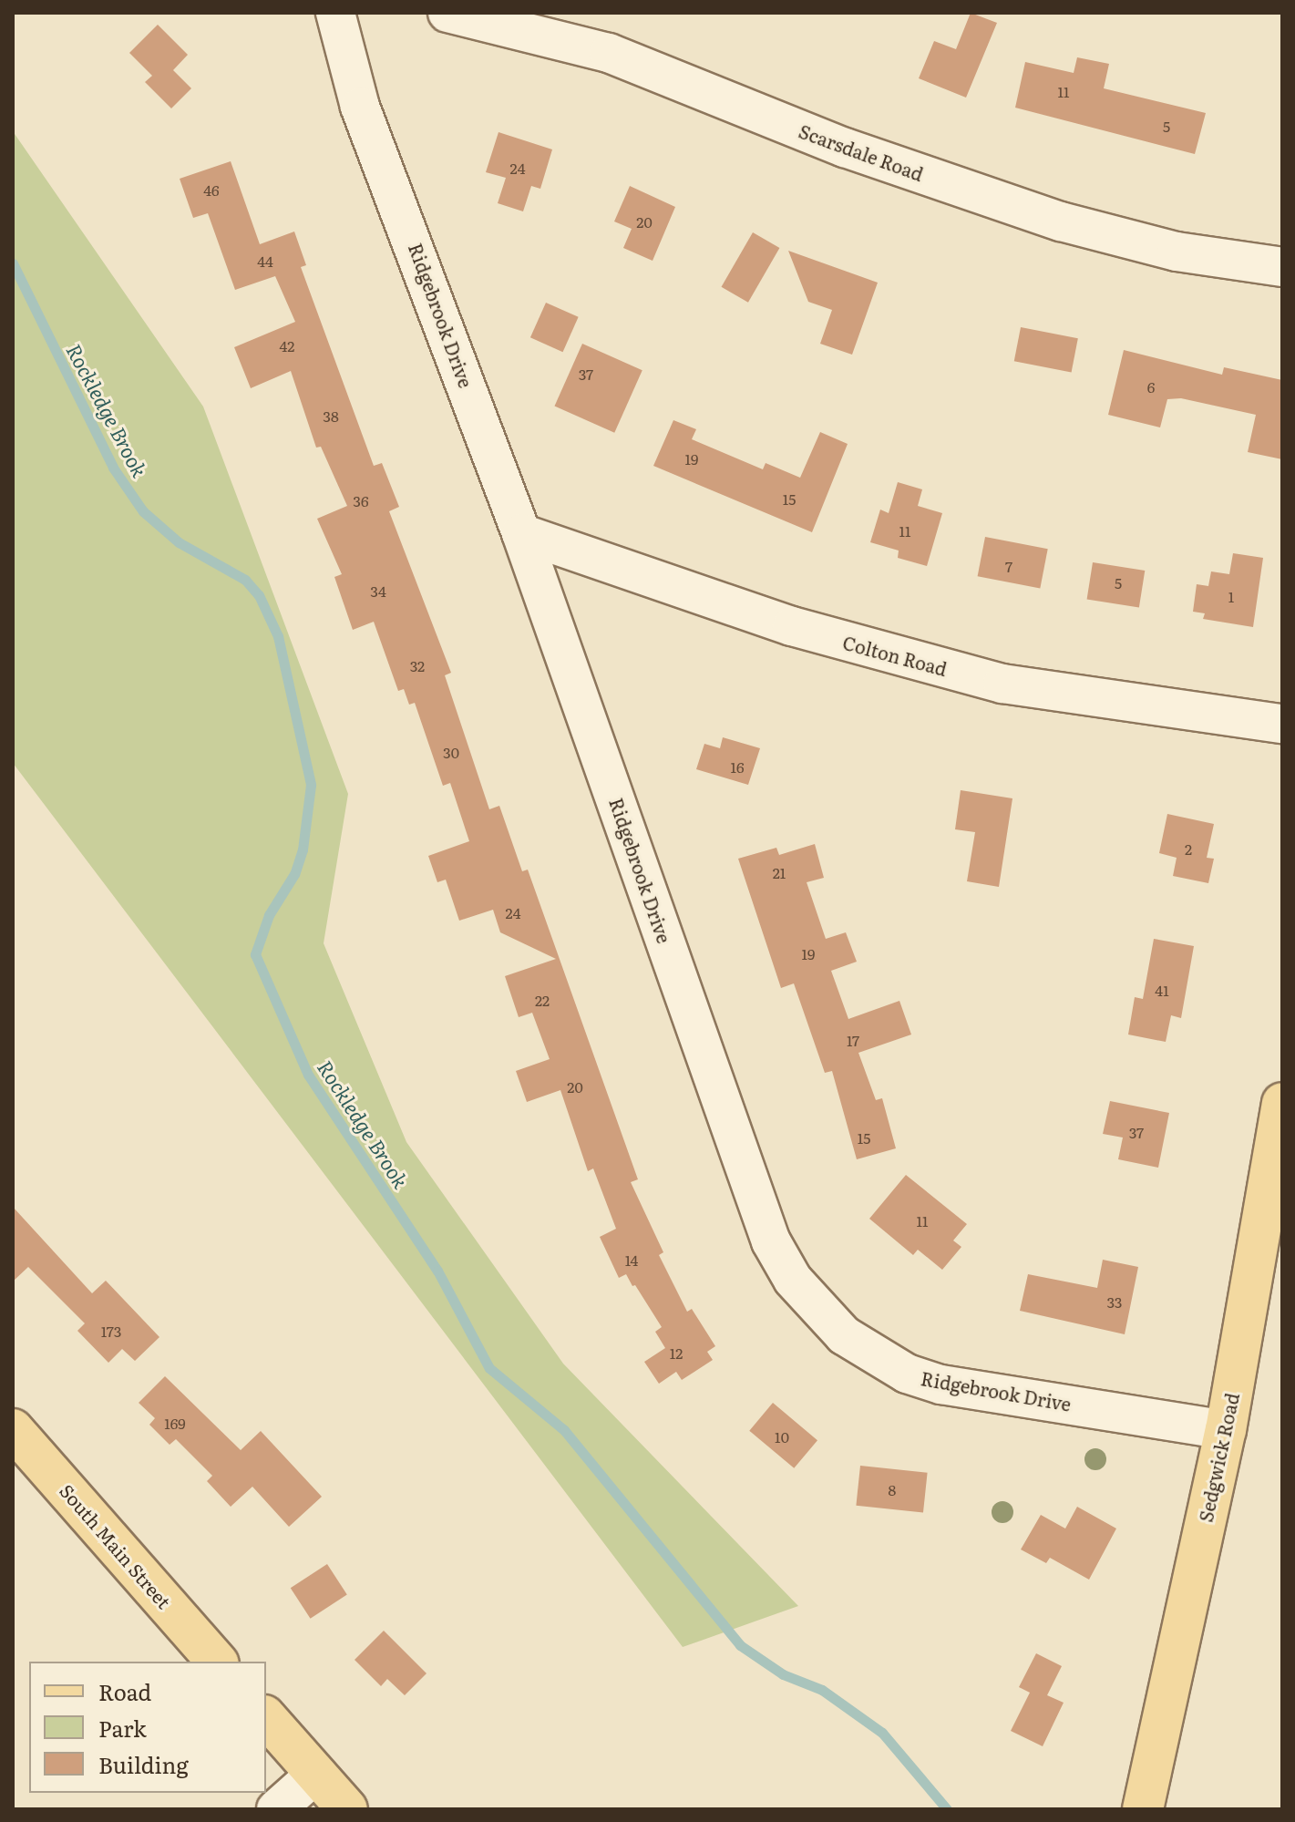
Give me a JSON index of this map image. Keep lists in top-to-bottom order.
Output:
{
  "streets": {
    "main road": ["Sedgwick Road", "South Main Street"],
    "street": ["Scarsdale Road", "Ridgebrook Drive", "Colton Road"]
  },
  "crossings": [
    ["Ridgebrook Drive", "Colton Road"],
    ["Ridgebrook Drive", "Sedgwick Road"]
  ],
  "water": ["Rockledge Brook"],
  "house_numbers": [
    "11",
    "5",
    "24",
    "46",
    "20",
    "44",
    "42",
    "37",
    "6",
    "38",
    "19",
    "15",
    "36",
    "11",
    "7",
    "5",
    "34",
    "1",
    "32",
    "30",
    "16",
    "2",
    "21",
    "24",
    "19",
    "41",
    "22",
    "17",
    "20",
    "37",
    "15",
    "11",
    "14",
    "33",
    "173",
    "12",
    "169",
    "10",
    "8"
  ],
  "legend": ["Road", "Park", "Building"]
}
